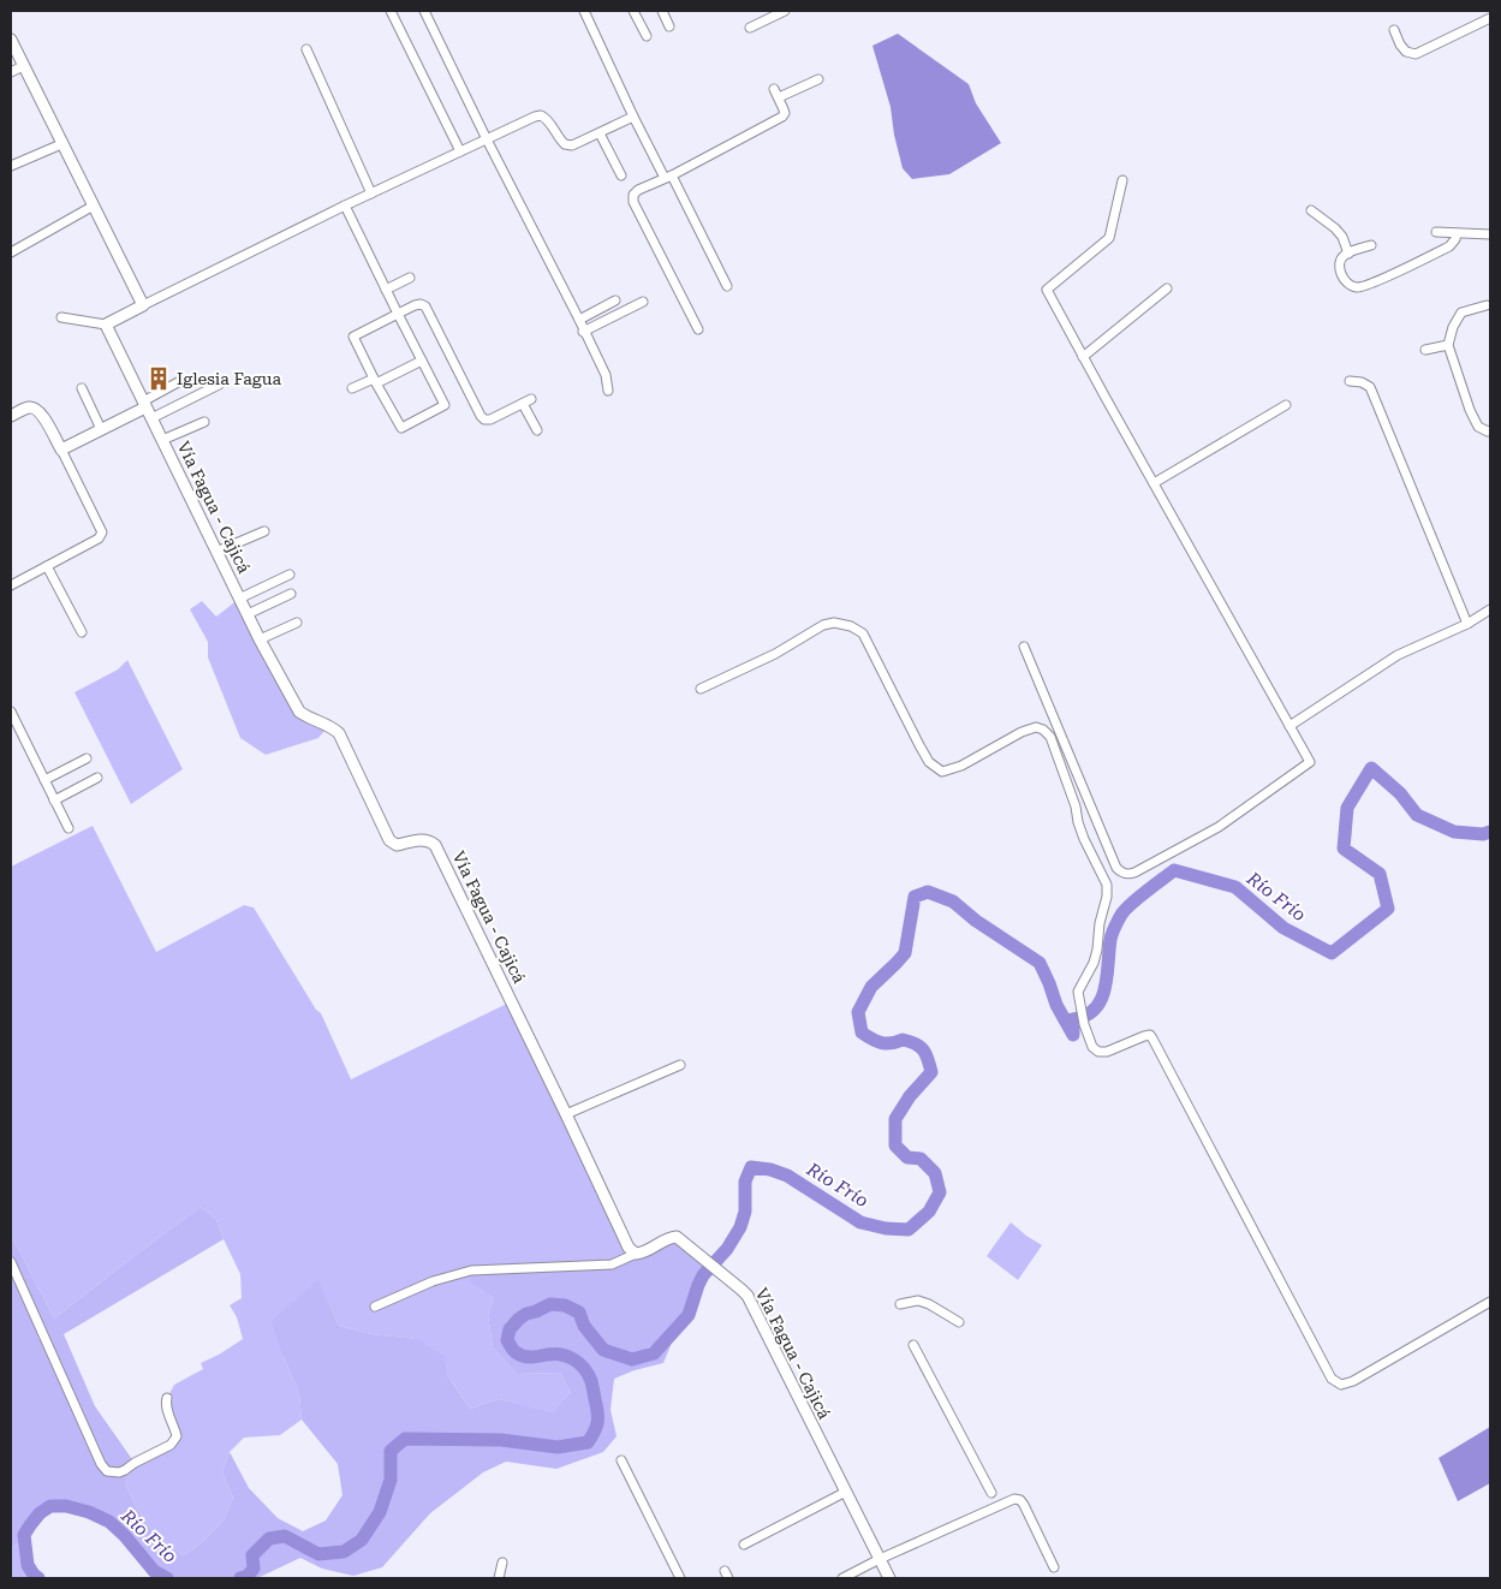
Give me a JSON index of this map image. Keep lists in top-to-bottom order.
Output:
{
  "streets": {
    "street": ["Vía Fagua - Cajicá"]
  },
  "water": ["Río Frío"],
  "places": {
    "building": ["Iglesia Fagua"]
  }
}
